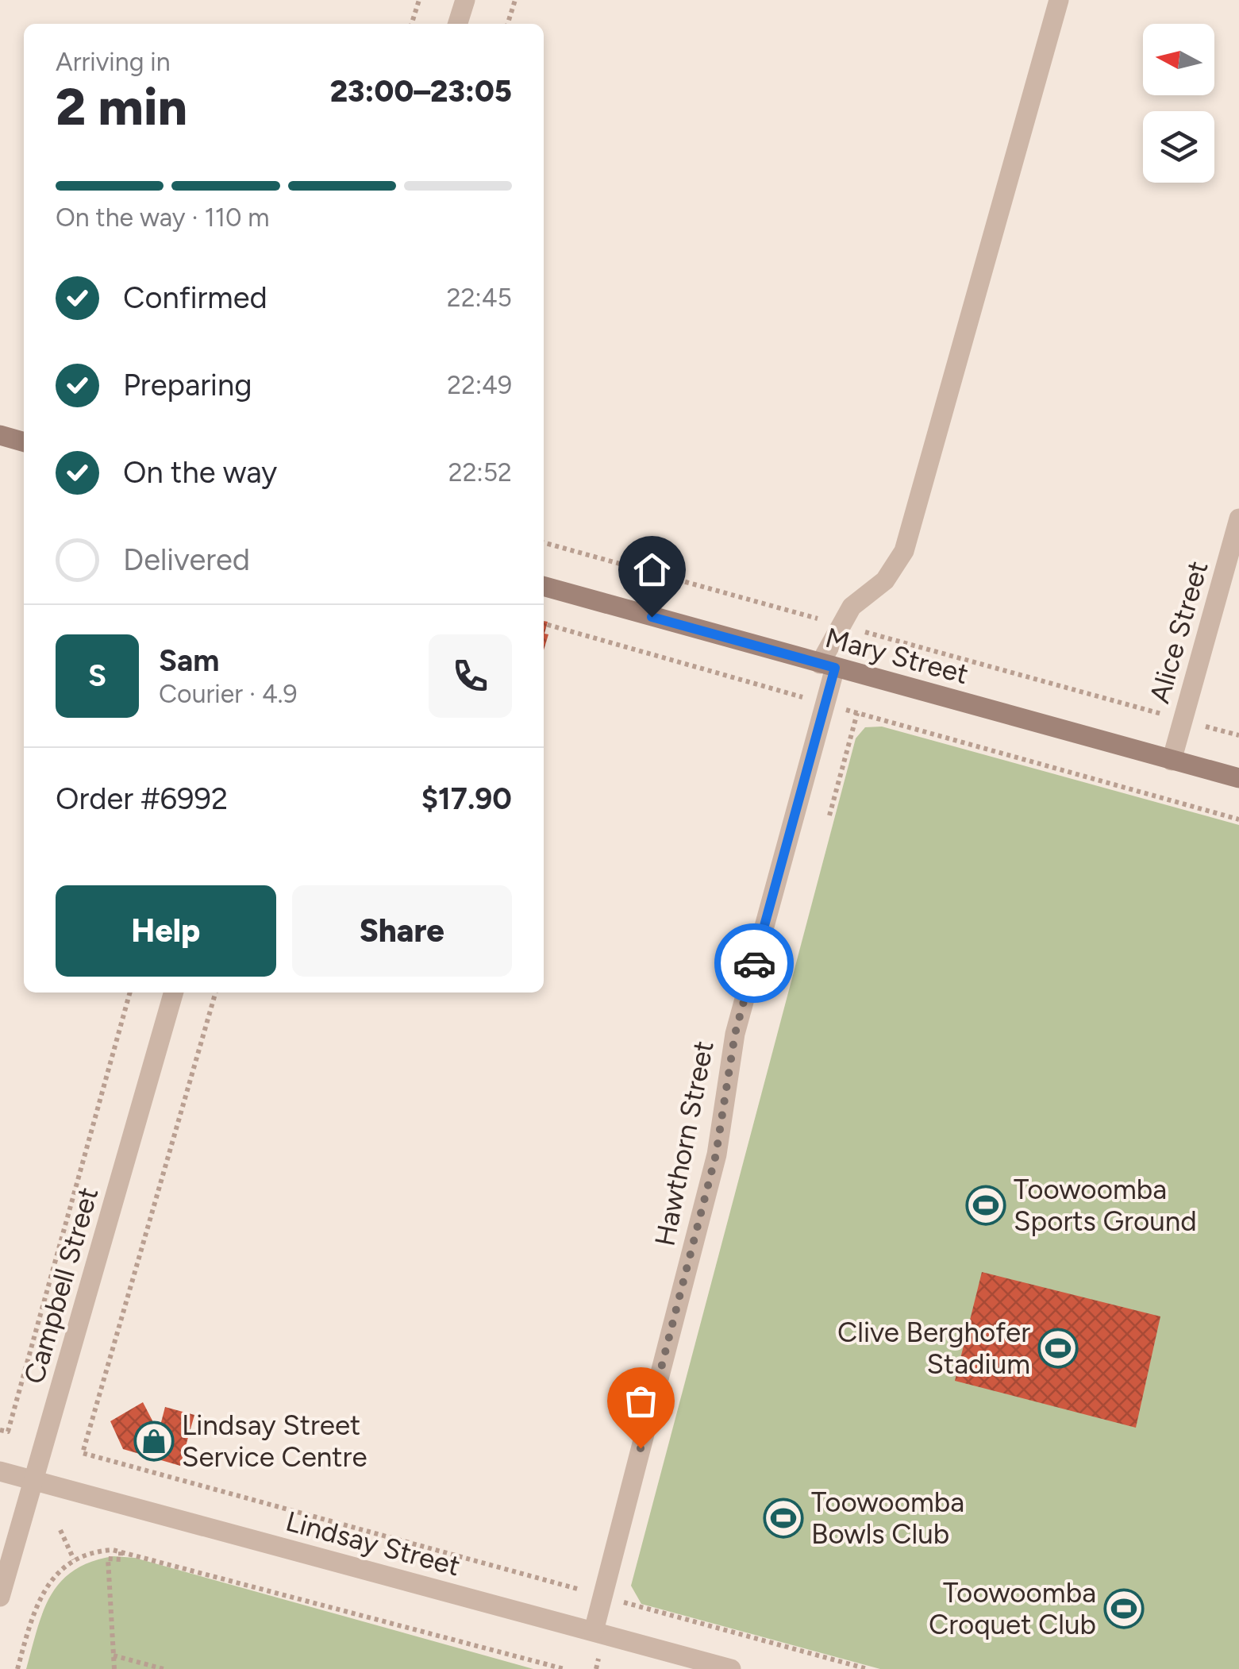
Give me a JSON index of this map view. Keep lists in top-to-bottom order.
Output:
{
  "streets": {
    "street": [
      "Alice Street",
      "Mary Street",
      "Hawthorn Street",
      "Campbell Street",
      "Lindsay Street"
    ]
  },
  "crossings": [
    ["Alice Street", "Mary Street"],
    ["Mary Street", "Hawthorn Street"],
    ["Hawthorn Street", "Lindsay Street"],
    ["Campbell Street", "Lindsay Street"]
  ],
  "places": {
    "sports": [
      "Toowoomba Sports Ground",
      "Clive Berghofer Stadium",
      "Toowoomba Bowls Club",
      "Toowoomba Croquet Club"
    ],
    "shop": ["Lindsay Street Service Centre"]
  },
  "north": "left",
  "page": {
    "heading": ["2 min", "Arriving in", "23:00–23:05"],
    "panel": [
      "Sam",
      "Courier · 4.9",
      "Order #6992",
      "$17.90"
    ],
    "bar": "On the way · 110 m",
    "list": [
      ["Confirmed", "22:45"],
      ["Preparing", "22:49"],
      ["On the way", "22:52"],
      "Delivered"
    ],
    "round": "S",
    "buttons": ["Help", "Share"]
  }
}
